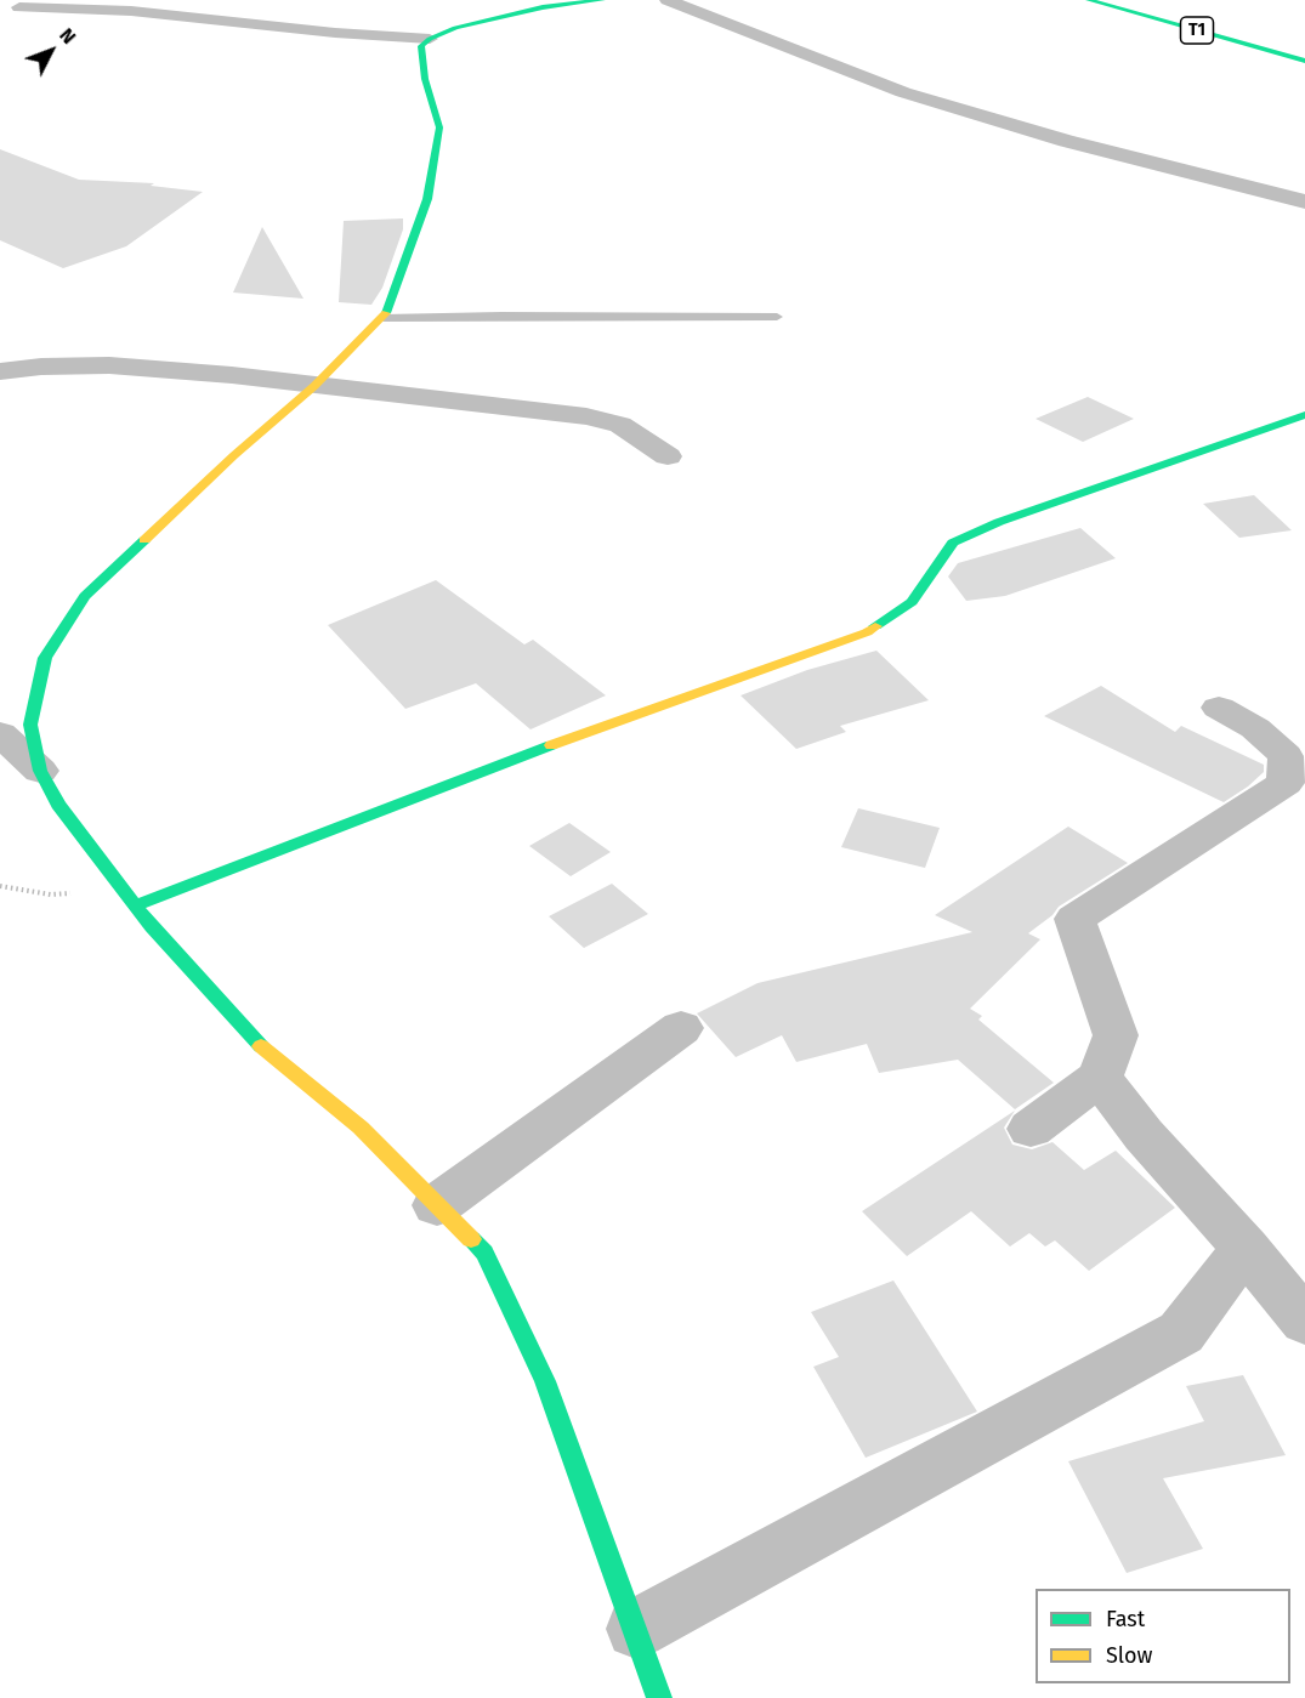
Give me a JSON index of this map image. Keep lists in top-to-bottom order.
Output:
{
  "streets": {
    "main road": ["T1"]
  },
  "legend": ["Fast", "Slow"],
  "north": "top right"
}
